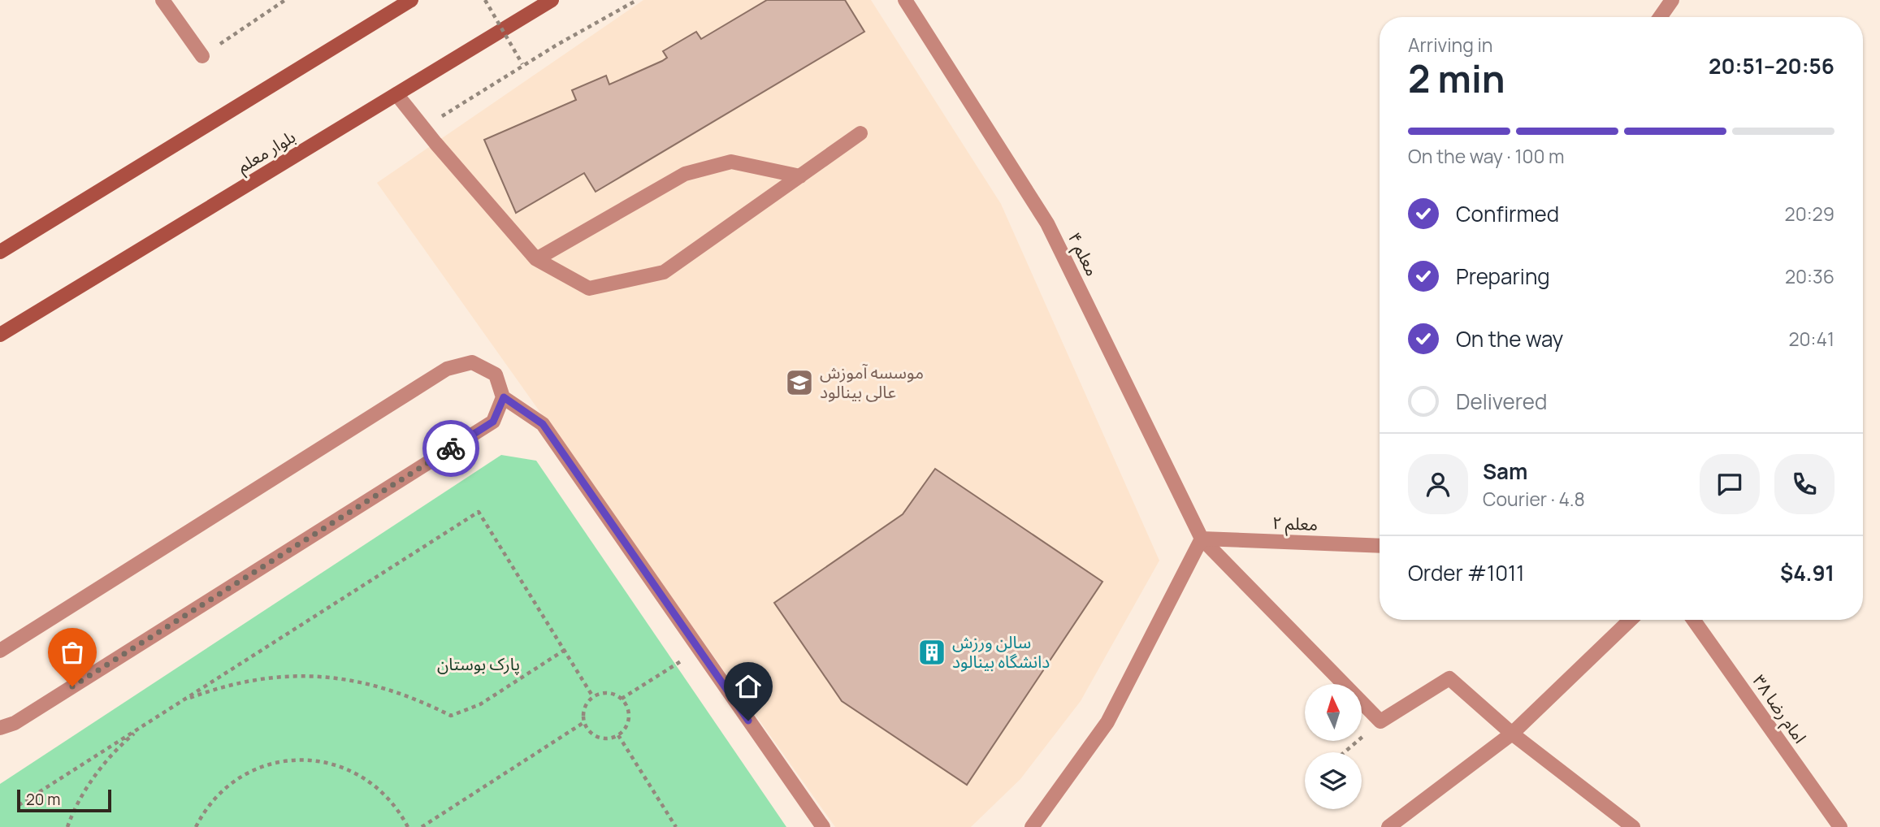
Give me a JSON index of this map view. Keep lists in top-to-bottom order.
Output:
{
  "streets": {
    "main road": ["بلوار معلم"],
    "street": ["معلم ۴", "معلم ۲", "امام رضا ۳۸"]
  },
  "crossings": [
    ["معلم ۴", "معلم ۲"]
  ],
  "parks": ["پارک بوستان"],
  "places": {
    "school or university": ["موسسه آموزش عالی بینالود"],
    "building": ["سالن ورزش دانشگاه بینالود"]
  },
  "scale_bar": "20 m",
  "north": "top",
  "page": {
    "heading": ["2 min", "Arriving in", "20:51–20:56"],
    "panel": [
      "Sam",
      "Courier · 4.8",
      "Order #1011",
      "$4.91"
    ],
    "bar": "On the way · 100 m",
    "list": [
      ["Confirmed", "20:29"],
      ["Preparing", "20:36"],
      ["On the way", "20:41"],
      "Delivered"
    ],
    "scale": "20 m"
  }
}
